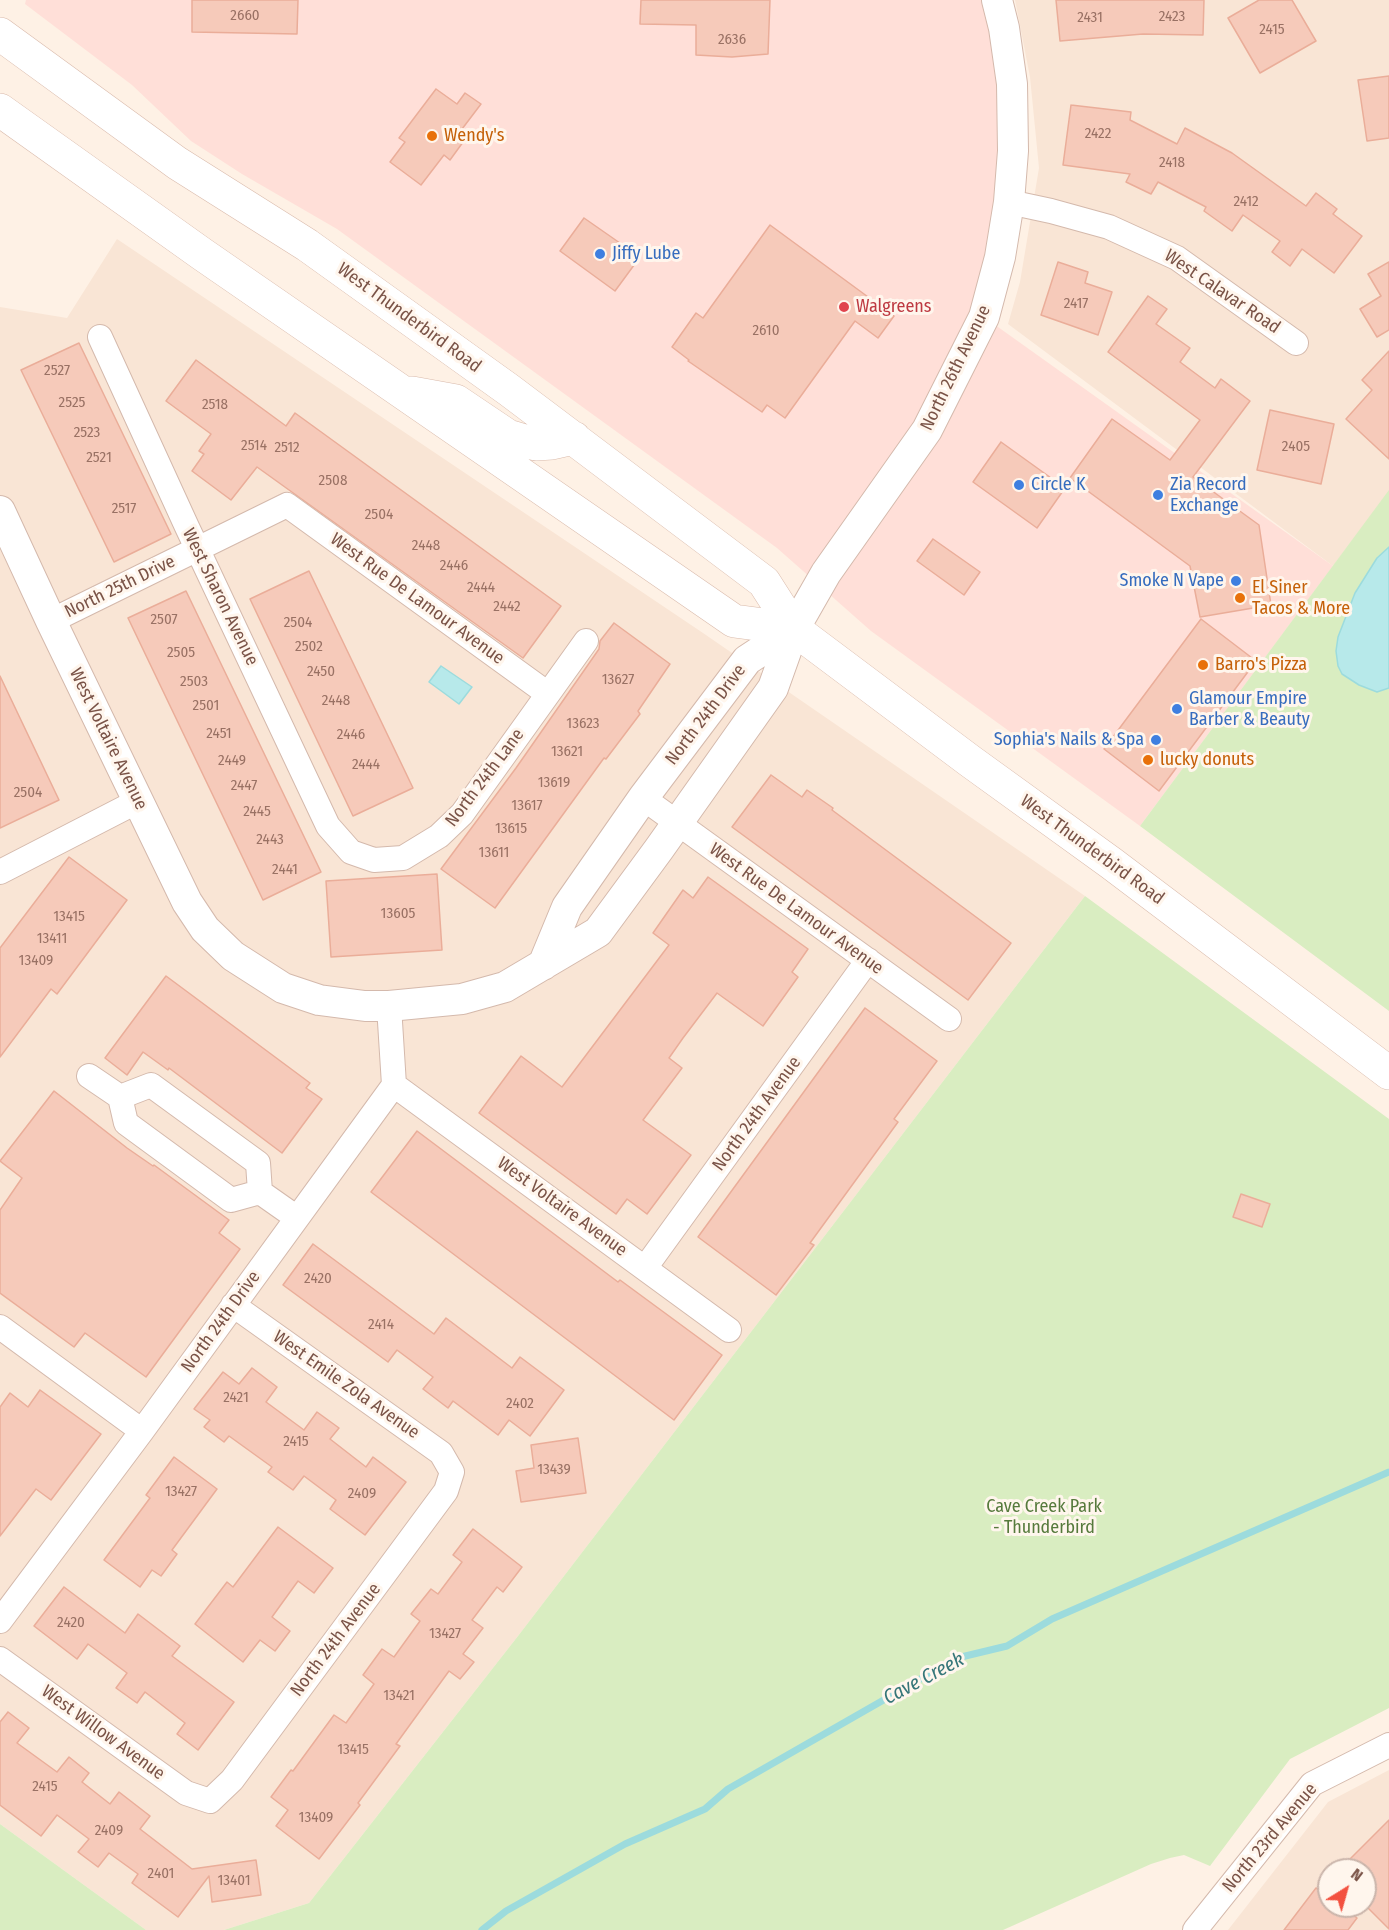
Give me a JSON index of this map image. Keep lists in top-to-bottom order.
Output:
{
  "streets": {
    "main road": ["West Thunderbird Road"],
    "street": [
      "West Calavar Road",
      "North 26th Avenue",
      "North 25th Drive",
      "West Sharon Avenue",
      "West Rue De Lamour Avenue",
      "North 24th Drive",
      "West Voltaire Avenue",
      "North 24th Lane",
      "North 24th Avenue",
      "West Emile Zola Avenue",
      "West Willow Avenue",
      "North 23rd Avenue"
    ]
  },
  "crossings": [
    ["West Calavar Road", "North 26th Avenue"],
    ["West Thunderbird Road", "North 26th Avenue"],
    ["West Thunderbird Road", "North 24th Drive"],
    ["North 26th Avenue", "North 24th Drive"],
    ["North 25th Drive", "West Sharon Avenue"],
    ["North 25th Drive", "West Rue De Lamour Avenue"],
    ["North 25th Drive", "West Voltaire Avenue"],
    ["West Sharon Avenue", "North 24th Lane"],
    ["West Rue De Lamour Avenue", "North 24th Drive"],
    ["West Rue De Lamour Avenue", "North 24th Lane"],
    ["West Rue De Lamour Avenue", "North 24th Avenue"],
    ["North 24th Drive", "West Voltaire Avenue"],
    ["North 24th Drive", "West Emile Zola Avenue"],
    ["West Voltaire Avenue", "North 24th Avenue"],
    ["North 24th Avenue", "West Emile Zola Avenue"],
    ["North 24th Avenue", "West Willow Avenue"]
  ],
  "water": ["Cave Creek"],
  "parks": ["Cave Creek Park - Thunderbird"],
  "places": [
    "Wendy's",
    "Jiffy Lube",
    "Walgreens",
    "Circle K",
    "Zia Record Exchange",
    "Smoke N Vape",
    "El Siner Tacos & More",
    "Barro's Pizza",
    "Glamour Empire Barber & Beauty",
    "Sophia's Nails & Spa",
    "lucky donuts"
  ],
  "house_numbers": [
    "2660",
    "2423",
    "2431",
    "2415",
    "2636",
    "2422",
    "2418",
    "2412",
    "2417",
    "2610",
    "2527",
    "2525",
    "2518",
    "2523",
    "2514",
    "2405",
    "2512",
    "2521",
    "2508",
    "2517",
    "2504",
    "2448",
    "2446",
    "2444",
    "2442",
    "2507",
    "2504",
    "2502",
    "2505",
    "2450",
    "13627",
    "2503",
    "2448",
    "2501",
    "13623",
    "2451",
    "2446",
    "13621",
    "2449",
    "2444",
    "13619",
    "2447",
    "2504",
    "13617",
    "2445",
    "13615",
    "2443",
    "13611",
    "2441",
    "13605",
    "13415",
    "13411",
    "13409",
    "2420",
    "2414",
    "2421",
    "2402",
    "2415",
    "13439",
    "13427",
    "2409",
    "2420",
    "13427",
    "13421",
    "13415",
    "2415",
    "13409",
    "2409",
    "2401",
    "13401"
  ],
  "north": "top right"
}
